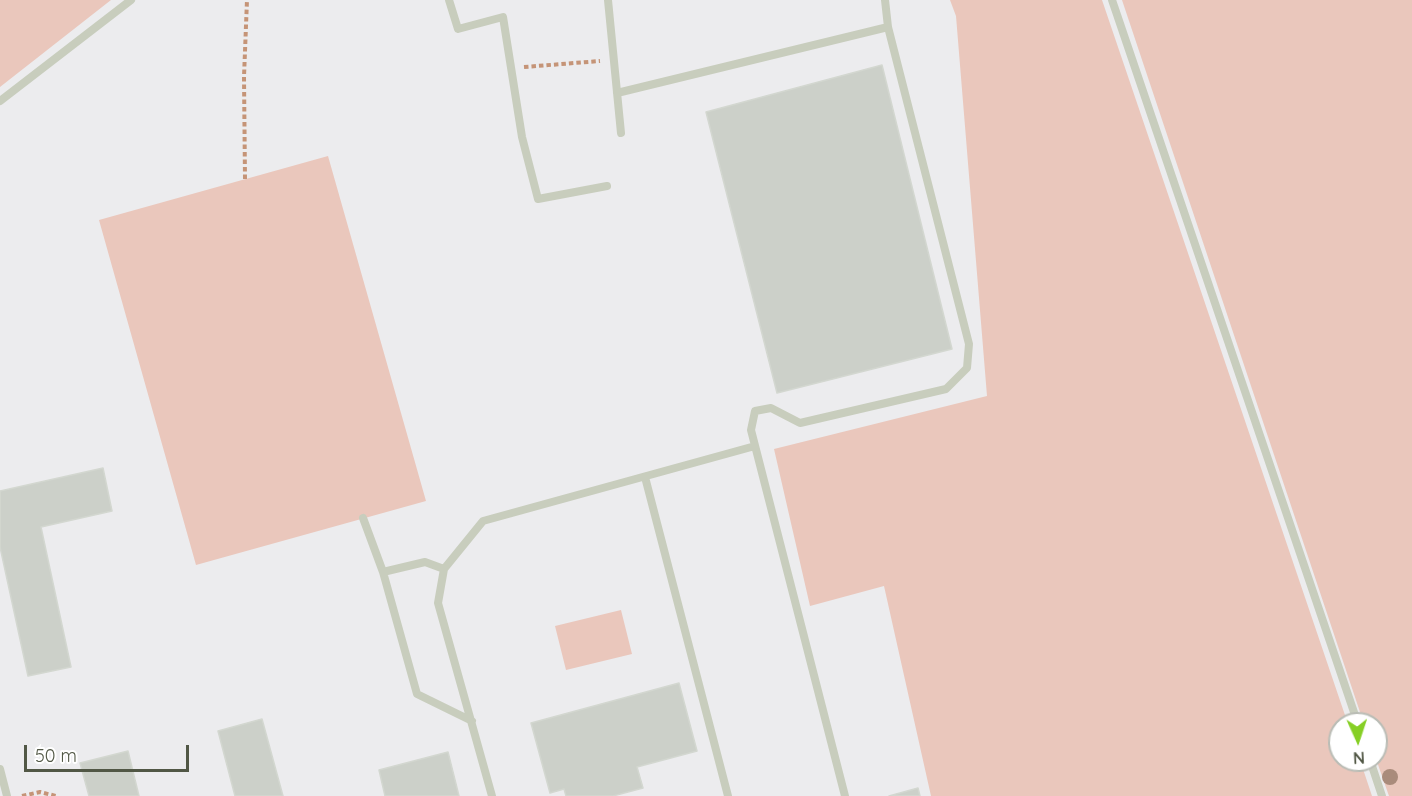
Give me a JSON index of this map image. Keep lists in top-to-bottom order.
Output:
{
  "scale_bar": "50 m",
  "north": "bottom"
}
